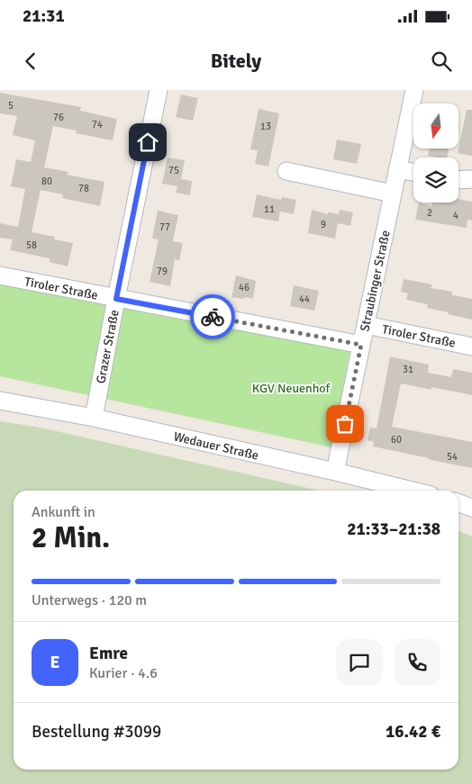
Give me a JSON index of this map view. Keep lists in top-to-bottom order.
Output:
{
  "streets": {
    "street": [
      "Straubinger Straße",
      "Tiroler Straße",
      "Grazer Straße",
      "Wedauer Straße"
    ]
  },
  "crossings": [
    ["Straubinger Straße", "Tiroler Straße"],
    ["Straubinger Straße", "Wedauer Straße"],
    ["Tiroler Straße", "Grazer Straße"],
    ["Grazer Straße", "Wedauer Straße"]
  ],
  "parks": ["KGV Neuenhof"],
  "house_numbers": [
    "5",
    "76",
    "74",
    "13",
    "75",
    "80",
    "78",
    "11",
    "2",
    "4",
    "9",
    "77",
    "58",
    "79",
    "46",
    "44",
    "31",
    "60",
    "54"
  ],
  "north": "bottom",
  "page": {
    "status": "21:31",
    "header": "Bitely",
    "heading": ["2 Min.", "Ankunft in", "21:33–21:38"],
    "panel": [
      "Emre",
      "Kurier · 4.6",
      "Bestellung #3099",
      "16.42 €"
    ],
    "bar": "Unterwegs · 120 m",
    "round": "E"
  }
}
